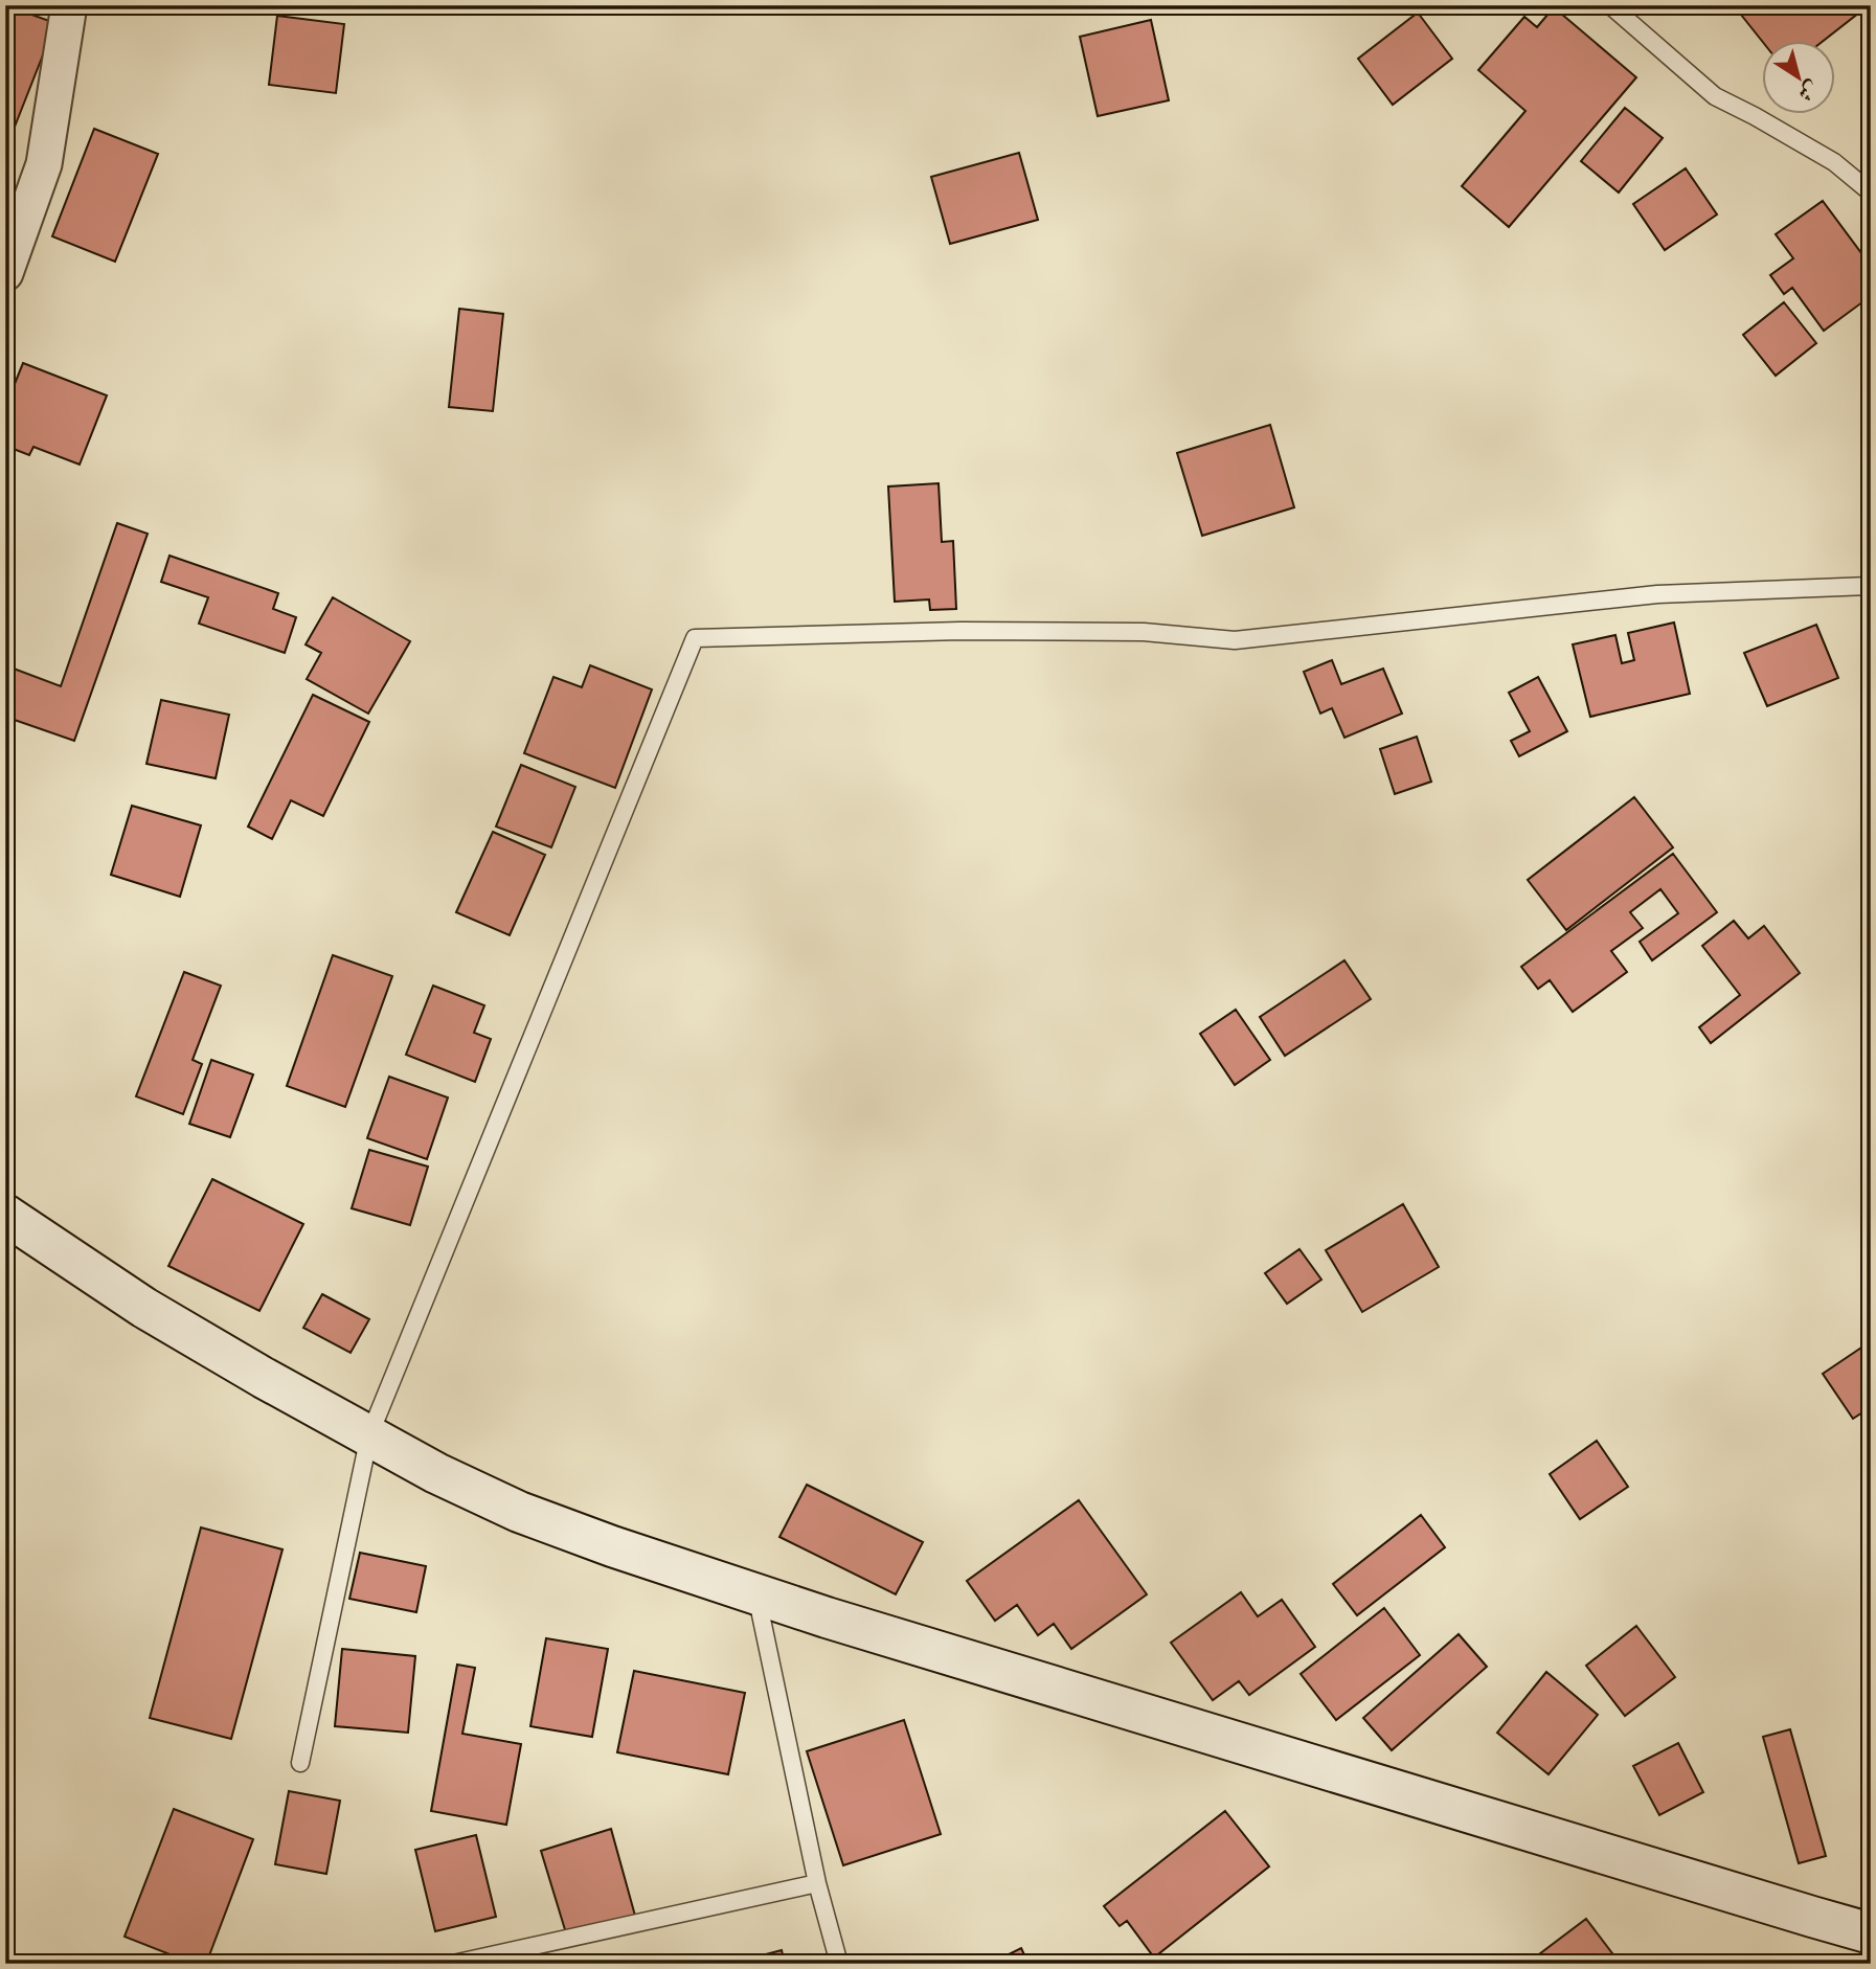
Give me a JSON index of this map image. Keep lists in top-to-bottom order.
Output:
{
  "north": "bottom right"
}
